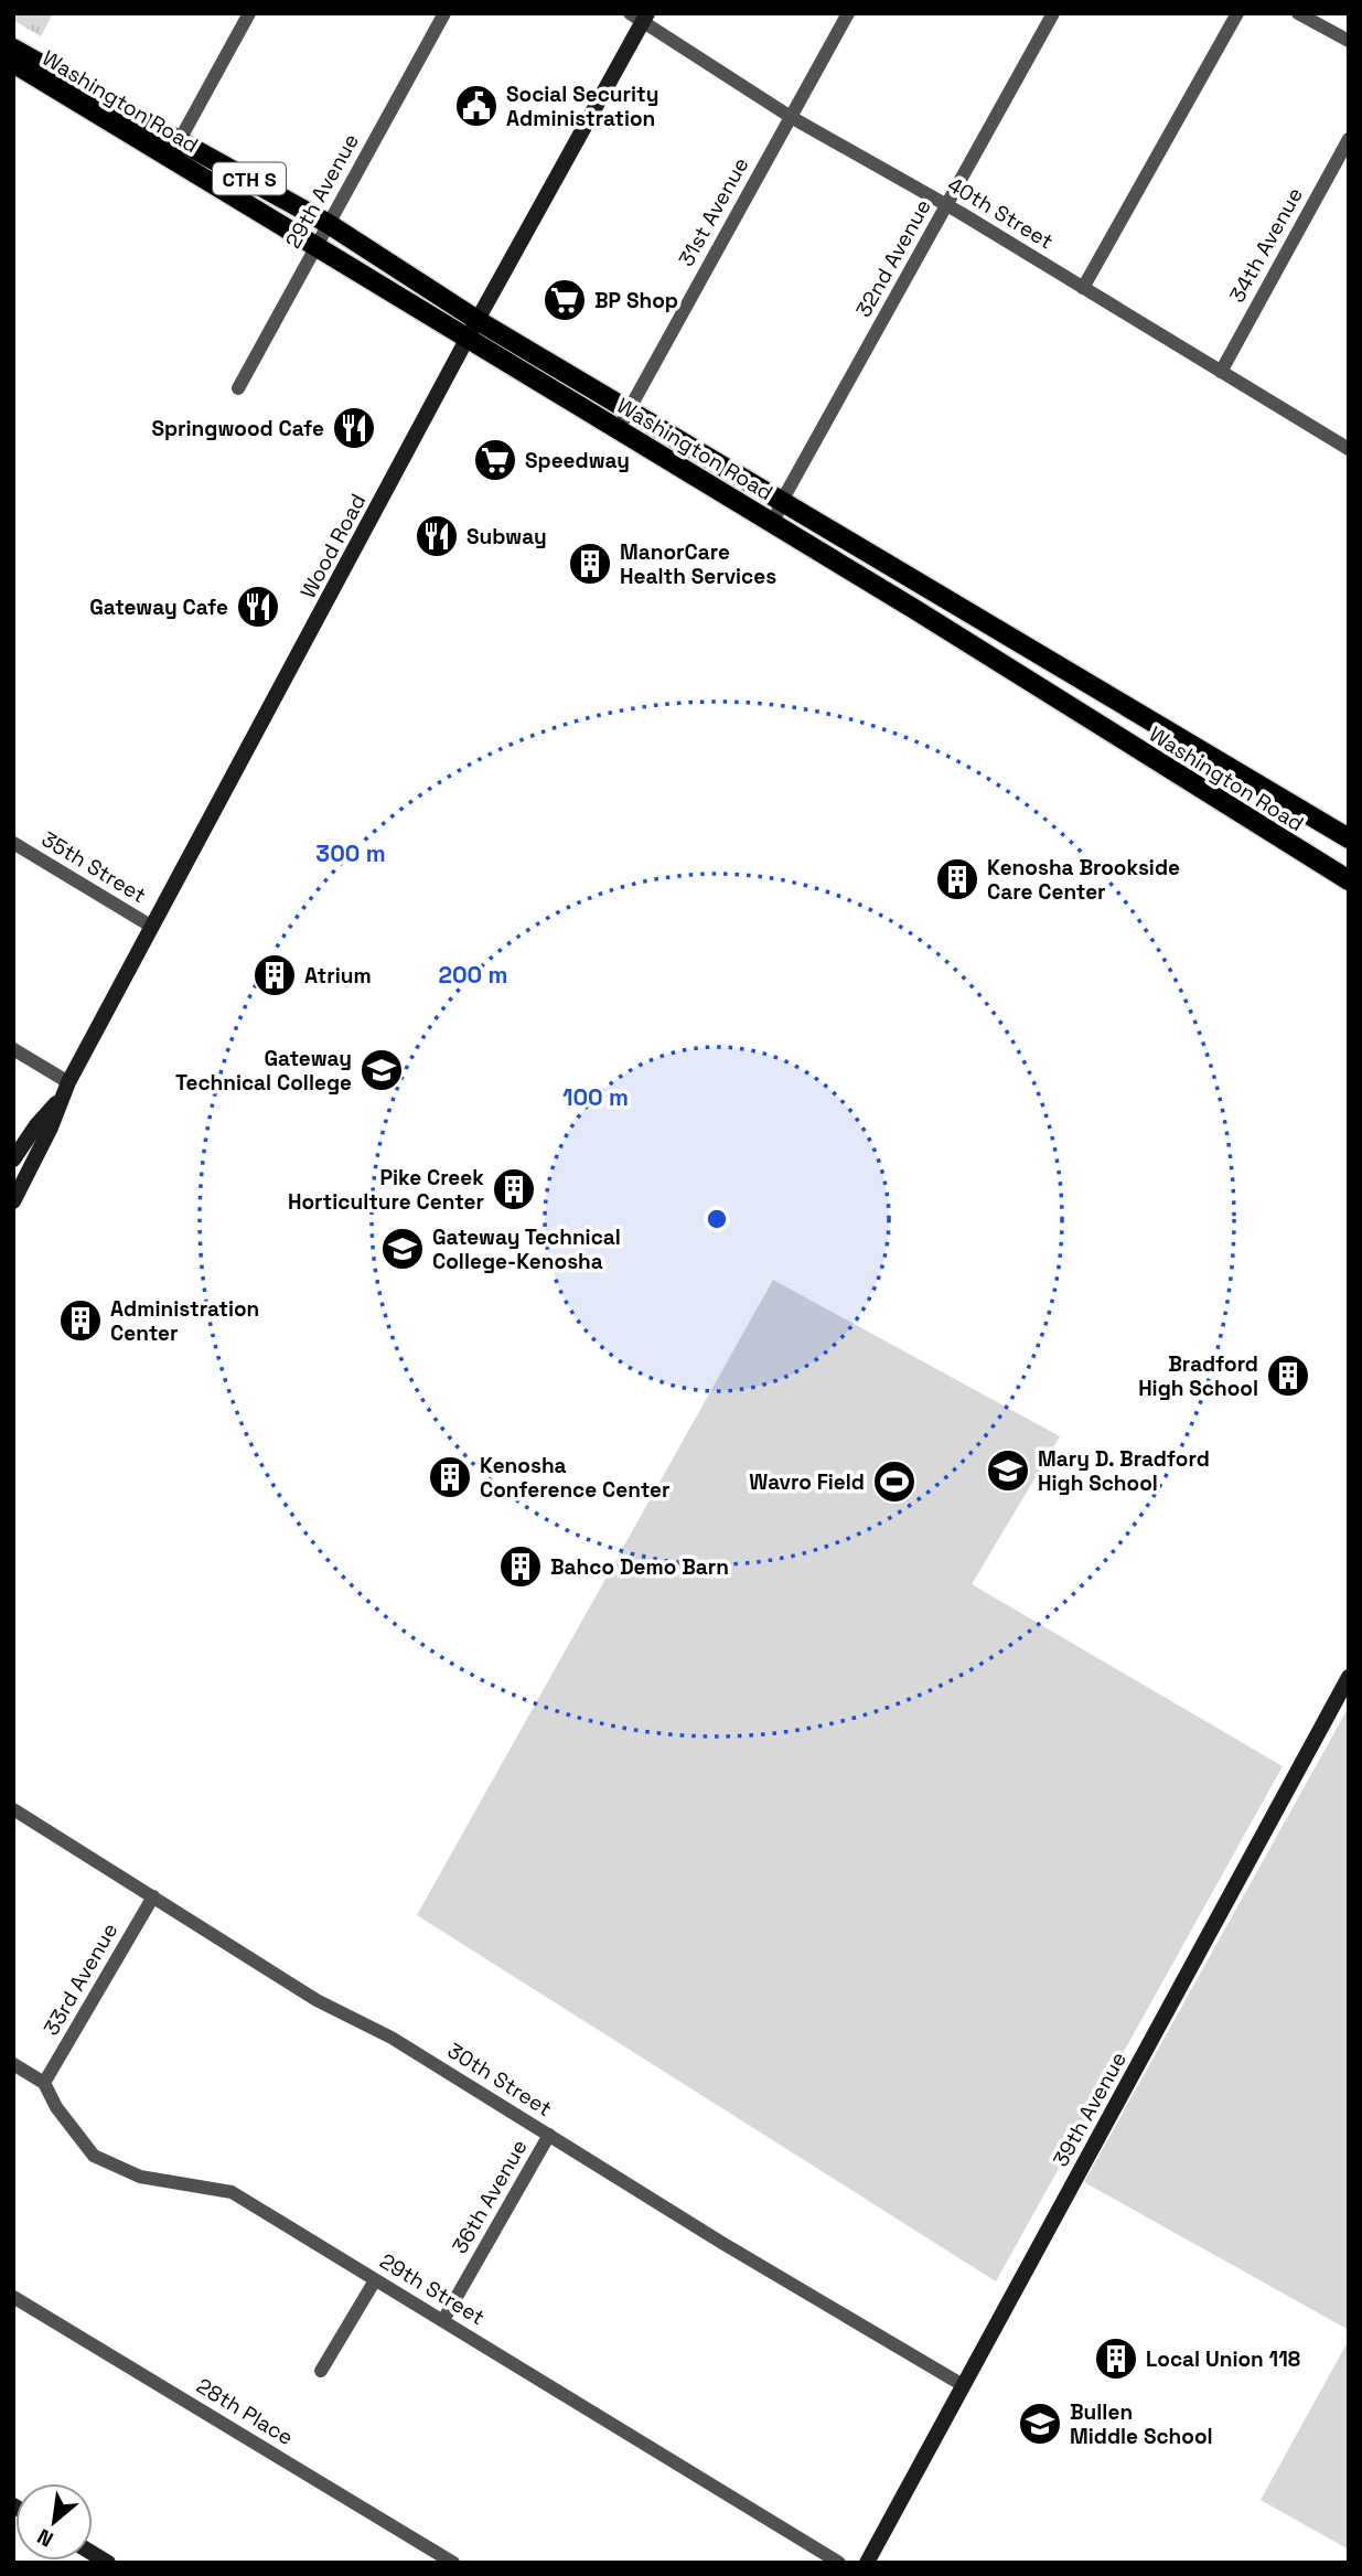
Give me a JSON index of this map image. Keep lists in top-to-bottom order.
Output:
{
  "streets": {
    "main road": ["Washington Road", "CTH S"],
    "street": [
      "29th Avenue",
      "31st Avenue",
      "40th Street",
      "34th Avenue",
      "32nd Avenue",
      "Wood Road",
      "35th Street",
      "33rd Avenue",
      "30th Street",
      "39th Avenue",
      "36th Avenue",
      "29th Street",
      "28th Place"
    ]
  },
  "crossings": [
    ["Washington Road", "29th Avenue"],
    ["Washington Road", "31st Avenue"],
    ["Washington Road", "32nd Avenue"],
    ["Washington Road", "Wood Road"],
    ["31st Avenue", "40th Street"],
    ["40th Street", "34th Avenue"],
    ["40th Street", "32nd Avenue"],
    ["40th Street", "Wood Road"],
    ["Wood Road", "35th Street"],
    ["33rd Avenue", "30th Street"],
    ["33rd Avenue", "29th Street"],
    ["30th Street", "39th Avenue"],
    ["30th Street", "36th Avenue"],
    ["36th Avenue", "29th Street"]
  ],
  "places": {
    "public building": ["Social Security Administration"],
    "supermarket": ["BP Shop", "Speedway"],
    "restaurant": ["Springwood Cafe", "Subway", "Gateway Cafe"],
    "building": [
      "ManorCare Health Services",
      "Kenosha Brookside Care Center",
      "Atrium",
      "Pike Creek Horticulture Center",
      "Administration Center",
      "Bradford High School",
      "Kenosha Conference Center",
      "Bahco Demo Barn",
      "Local Union 118"
    ],
    "school or university": [
      "Gateway Technical College",
      "Gateway Technical College-Kenosha",
      "Mary D. Bradford High School",
      "Bullen Middle School"
    ],
    "sports": ["Wavro Field"]
  },
  "north": "bottom left",
  "rings": ["300 m", "200 m", "100 m"]
}
